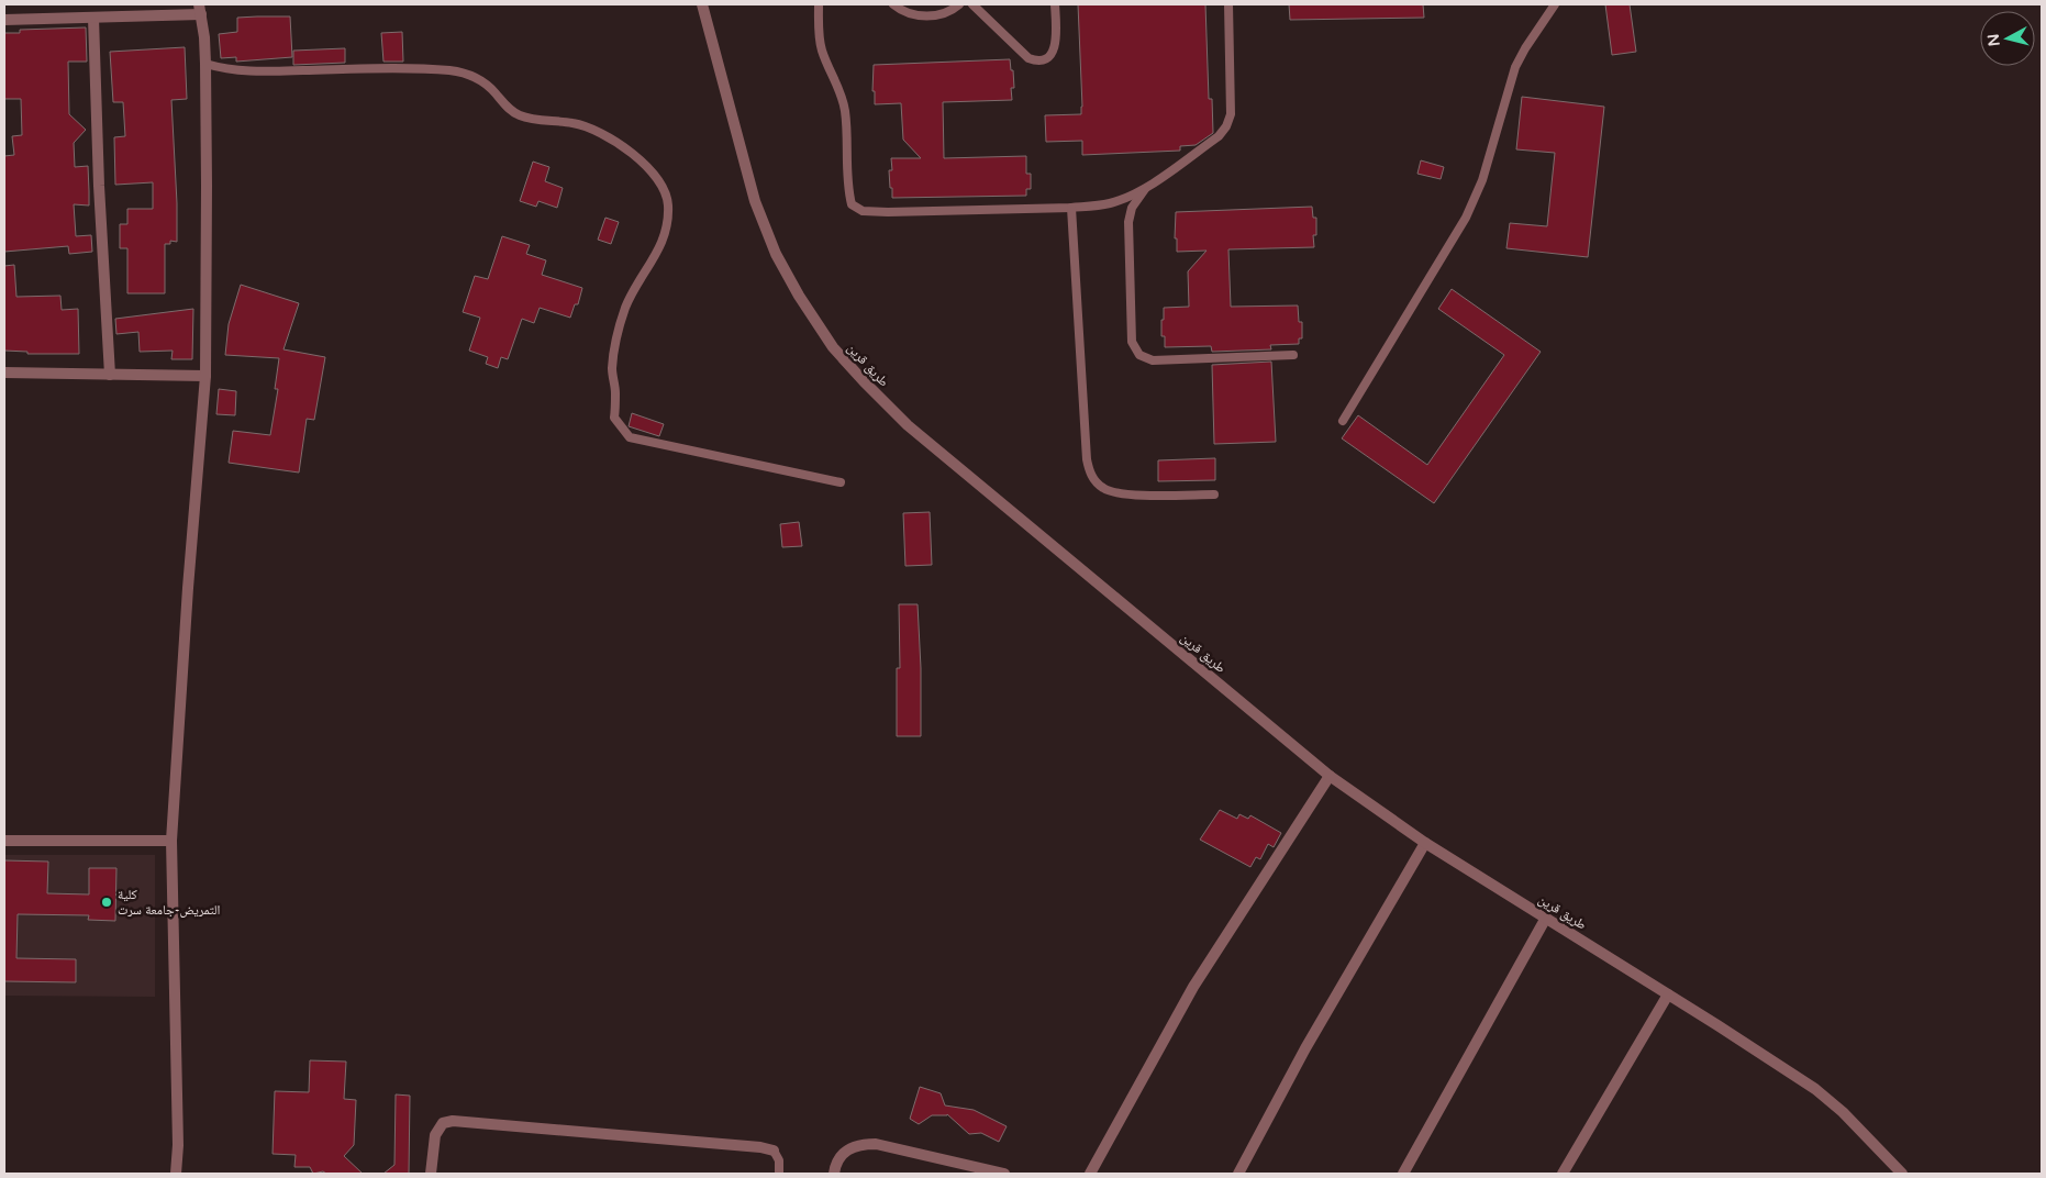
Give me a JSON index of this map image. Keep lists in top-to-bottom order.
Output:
{
  "streets": {
    "street": ["طريق قرين"]
  },
  "places": ["كلية التمريض-جامعة سرت"],
  "north": "left"
}
